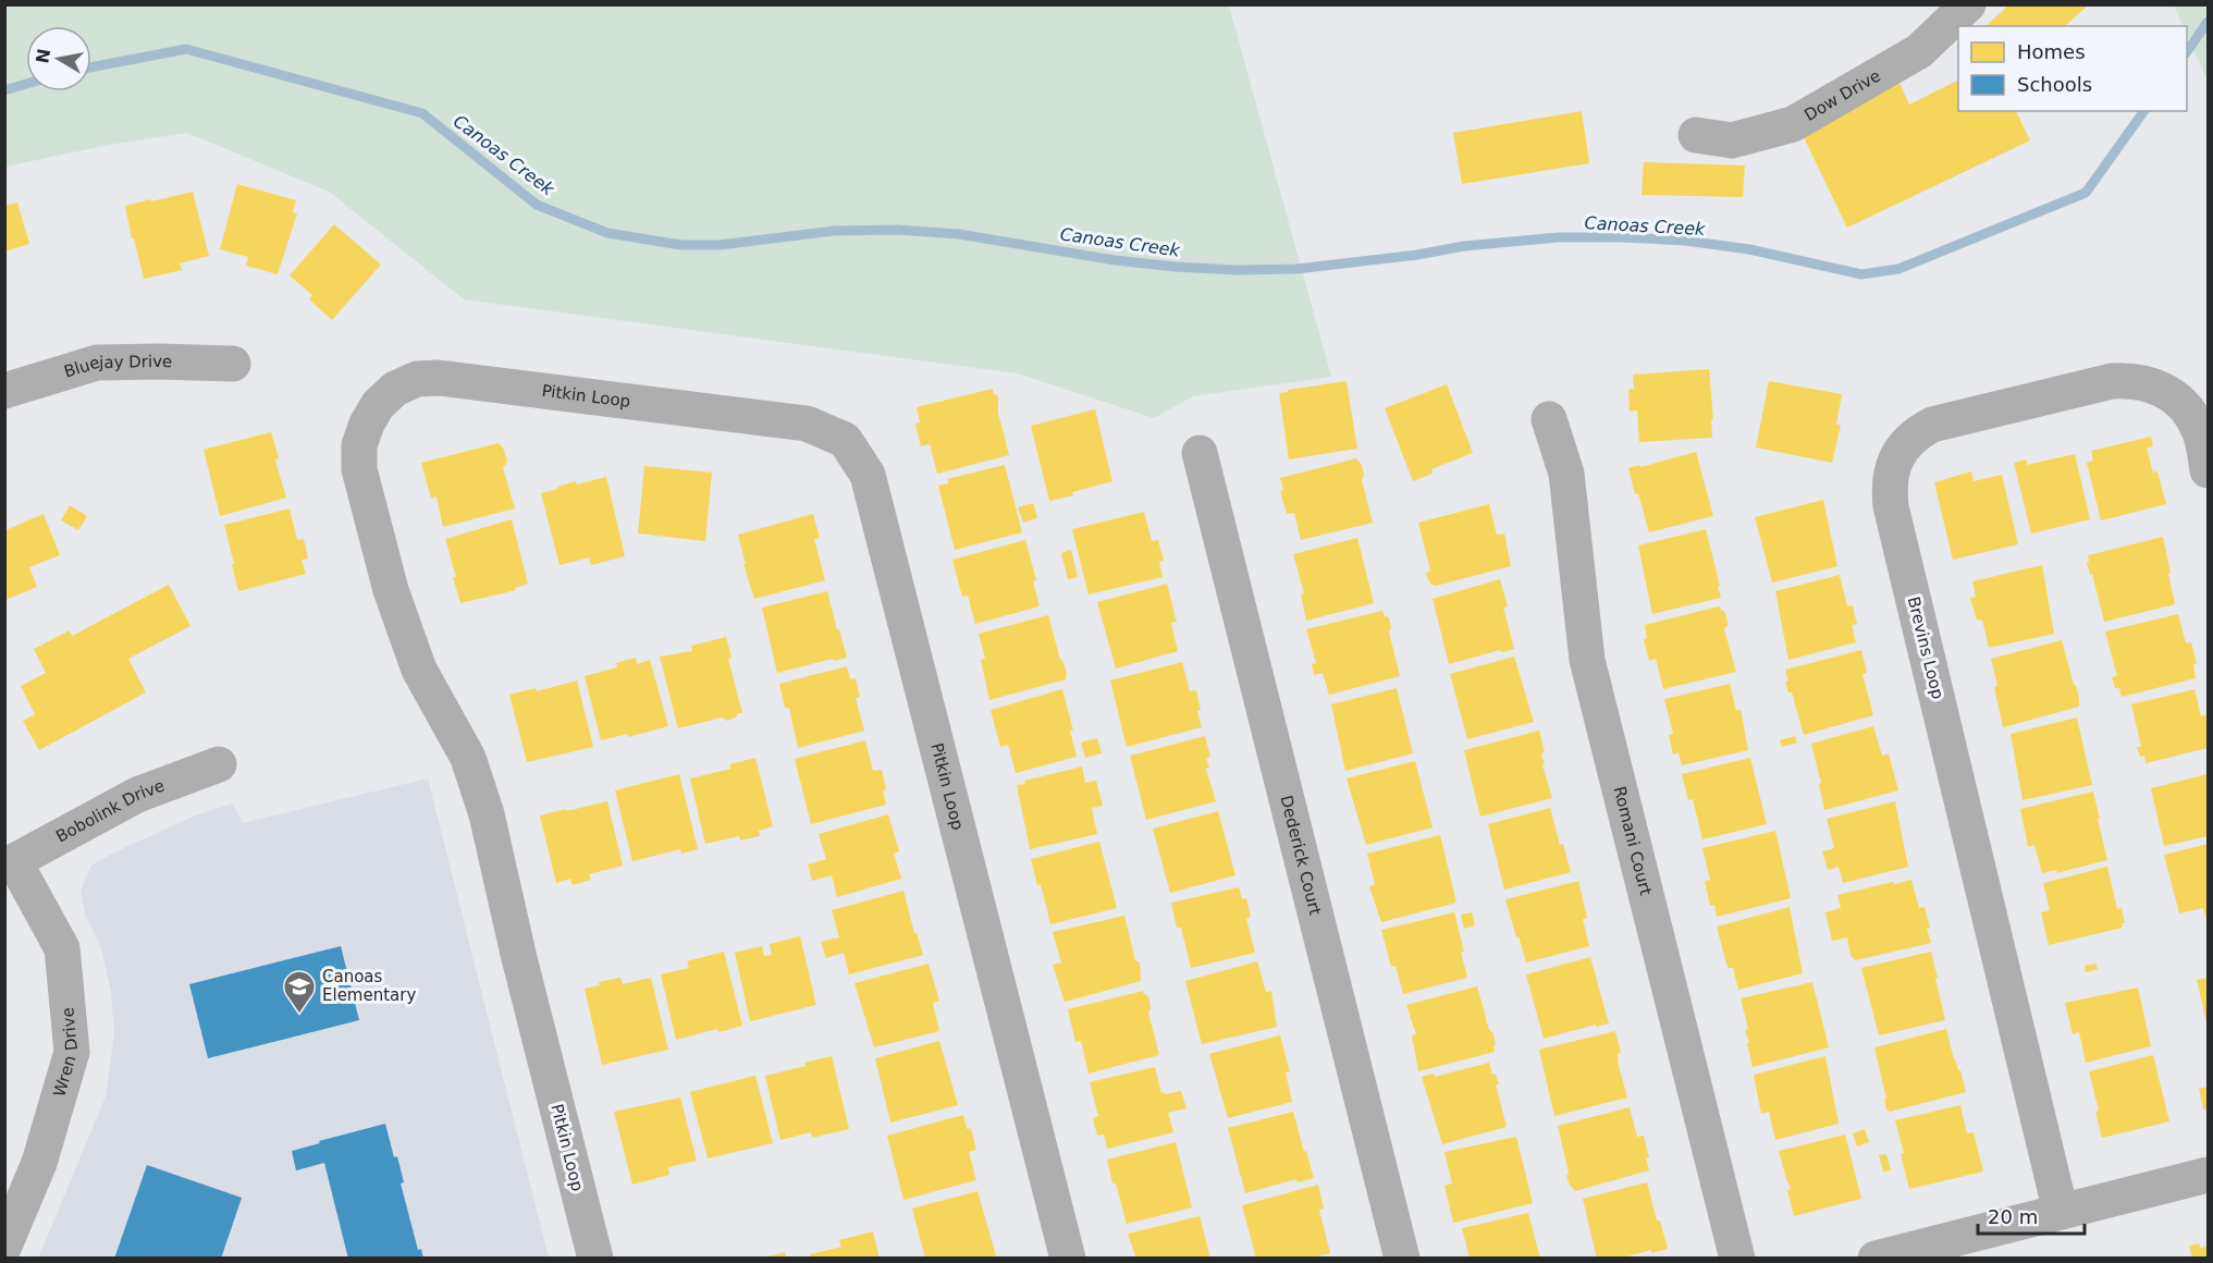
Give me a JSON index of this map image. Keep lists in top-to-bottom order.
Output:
{
  "streets": {
    "street": [
      "Dow Drive",
      "Bluejay Drive",
      "Pitkin Loop",
      "Brevins Loop",
      "Bobolink Drive",
      "Romani Court",
      "Dederick Court",
      "Wren Drive"
    ]
  },
  "crossings": [
    ["Bobolink Drive", "Wren Drive"]
  ],
  "water": ["Canoas Creek"],
  "places": {
    "school or university": ["Canoas Elementary"]
  },
  "legend": ["Homes", "Schools"],
  "scale_bar": "20 m",
  "north": "left"
}
